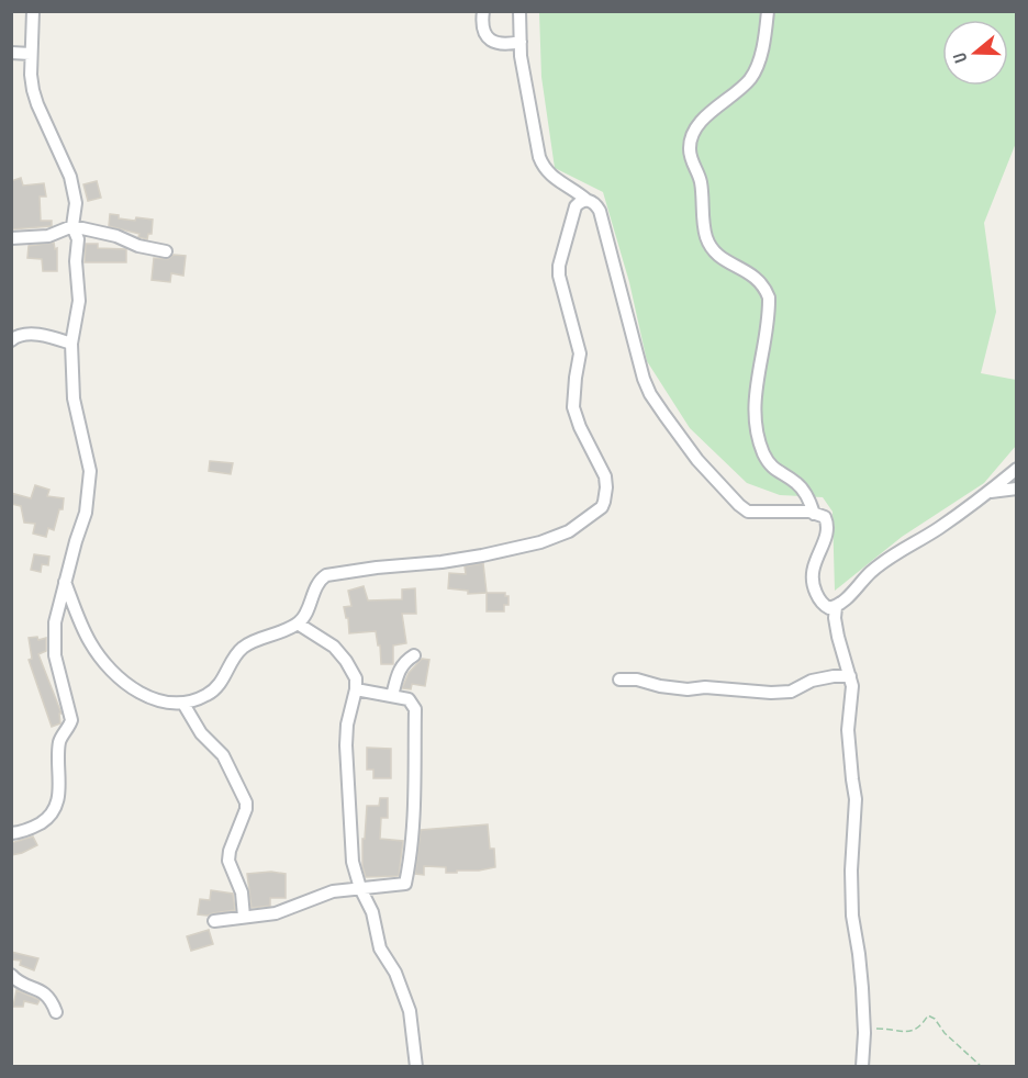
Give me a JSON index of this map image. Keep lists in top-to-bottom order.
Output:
{
  "north": "left"
}
